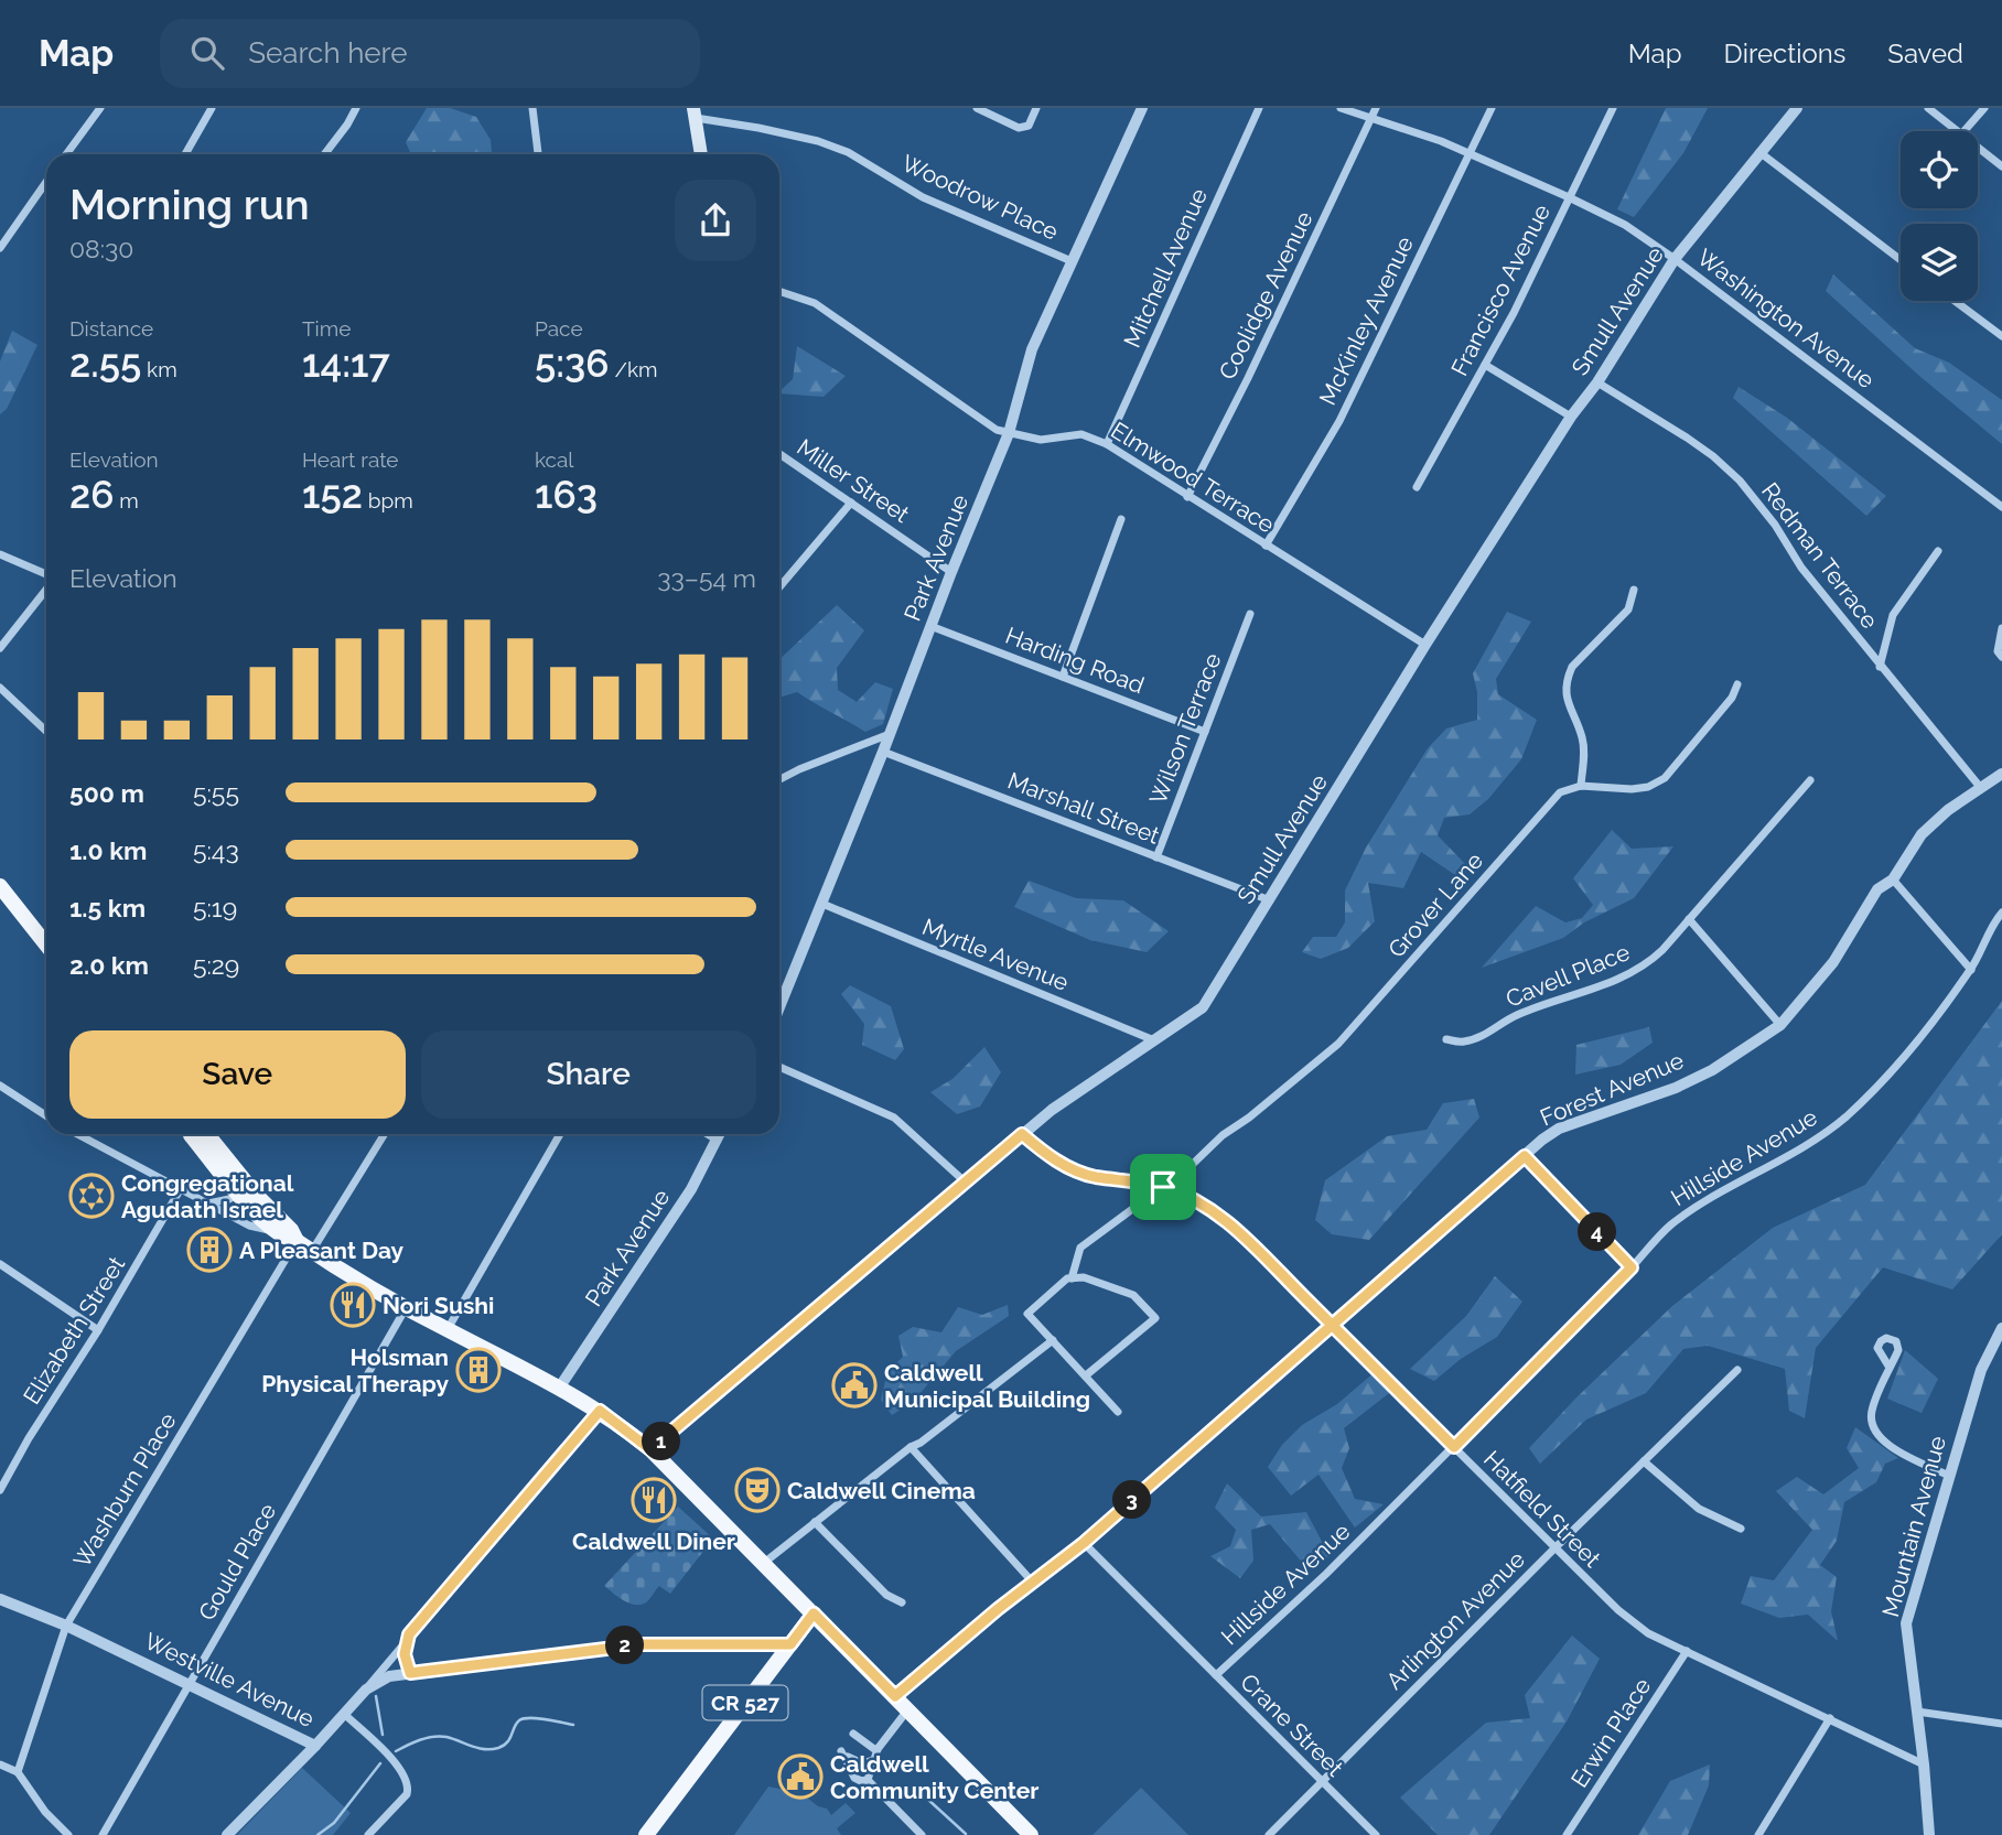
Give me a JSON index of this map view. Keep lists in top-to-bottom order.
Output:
{
  "streets": {
    "main road": ["CR 527"],
    "street": [
      "Woodrow Place",
      "Mitchell Avenue",
      "Francisco Avenue",
      "Coolidge Avenue",
      "Smull Avenue",
      "Washington Avenue",
      "McKinley Avenue",
      "Elmwood Terrace",
      "Miller Street",
      "Redman Terrace",
      "Park Avenue",
      "Harding Road",
      "Wilson Terrace",
      "Marshall Street",
      "Grover Lane",
      "Myrtle Avenue",
      "Cavell Place",
      "Forest Avenue",
      "Hillside Avenue",
      "Elizabeth Street",
      "Washburn Place",
      "Hatfield Street",
      "Mountain Avenue",
      "Gould Place",
      "Arlington Avenue",
      "Westville Avenue",
      "Crane Street",
      "Erwin Place"
    ]
  },
  "crossings": [
    ["Woodrow Place", "Park Avenue"],
    ["Mitchell Avenue", "Elmwood Terrace"],
    ["Francisco Avenue", "Washington Avenue"],
    ["Coolidge Avenue", "Washington Avenue"],
    ["Coolidge Avenue", "Elmwood Terrace"],
    ["Smull Avenue", "Washington Avenue"],
    ["Smull Avenue", "Elmwood Terrace"],
    ["Smull Avenue", "Redman Terrace"],
    ["Smull Avenue", "Marshall Street"],
    ["Smull Avenue", "Myrtle Avenue"],
    ["Smull Avenue", "Hatfield Street"],
    ["Washington Avenue", "McKinley Avenue"],
    ["McKinley Avenue", "Elmwood Terrace"],
    ["Elmwood Terrace", "Park Avenue"],
    ["Miller Street", "Park Avenue"],
    ["Redman Terrace", "Forest Avenue"],
    ["Park Avenue", "Harding Road"],
    ["Park Avenue", "Marshall Street"],
    ["Park Avenue", "Myrtle Avenue"],
    ["Harding Road", "Wilson Terrace"],
    ["Wilson Terrace", "Marshall Street"],
    ["Grover Lane", "Hatfield Street"],
    ["Forest Avenue", "Hatfield Street"],
    ["Forest Avenue", "Crane Street"],
    ["Hillside Avenue", "Hatfield Street"],
    ["Hillside Avenue", "Crane Street"],
    ["Washburn Place", "Westville Avenue"],
    ["Hatfield Street", "Mountain Avenue"],
    ["Hatfield Street", "Arlington Avenue"],
    ["Hatfield Street", "Erwin Place"],
    ["Gould Place", "Westville Avenue"],
    ["Arlington Avenue", "Crane Street"],
    ["Westville Avenue", "CR 527"]
  ],
  "places": {
    "synagogue": ["Congregational Agudath Israel"],
    "building": ["A Pleasant Day", "Holsman Physical Therapy"],
    "restaurant": ["Nori Sushi", "Caldwell Diner"],
    "public building": ["Caldwell Municipal Building", "Caldwell Community Center"],
    "theatre": ["Caldwell Cinema"]
  },
  "page": {
    "header": "Map",
    "search": "Search here",
    "nav": ["Map", "Directions", "Saved"],
    "heading": ["Morning run", "08:30"],
    "stats": [
      ["Distance", "2.55 km"],
      ["Time", "14:17"],
      ["Pace", "5:36 /km"],
      ["Elevation", "26 m"],
      ["Heart rate", "152 bpm"],
      ["kcal", "163"]
    ],
    "chart": ["Elevation", "33–54 m"],
    "list": [
      {
        "name": "500 m",
        "note": "5:55"
      },
      {
        "name": "1.0 km",
        "note": "5:43"
      },
      {
        "name": "1.5 km",
        "note": "5:19"
      },
      {
        "name": "2.0 km",
        "note": "5:29"
      }
    ],
    "buttons": ["Save", "Share"],
    "pins": [
      "4",
      "1",
      "3",
      "2"
    ]
  }
}
